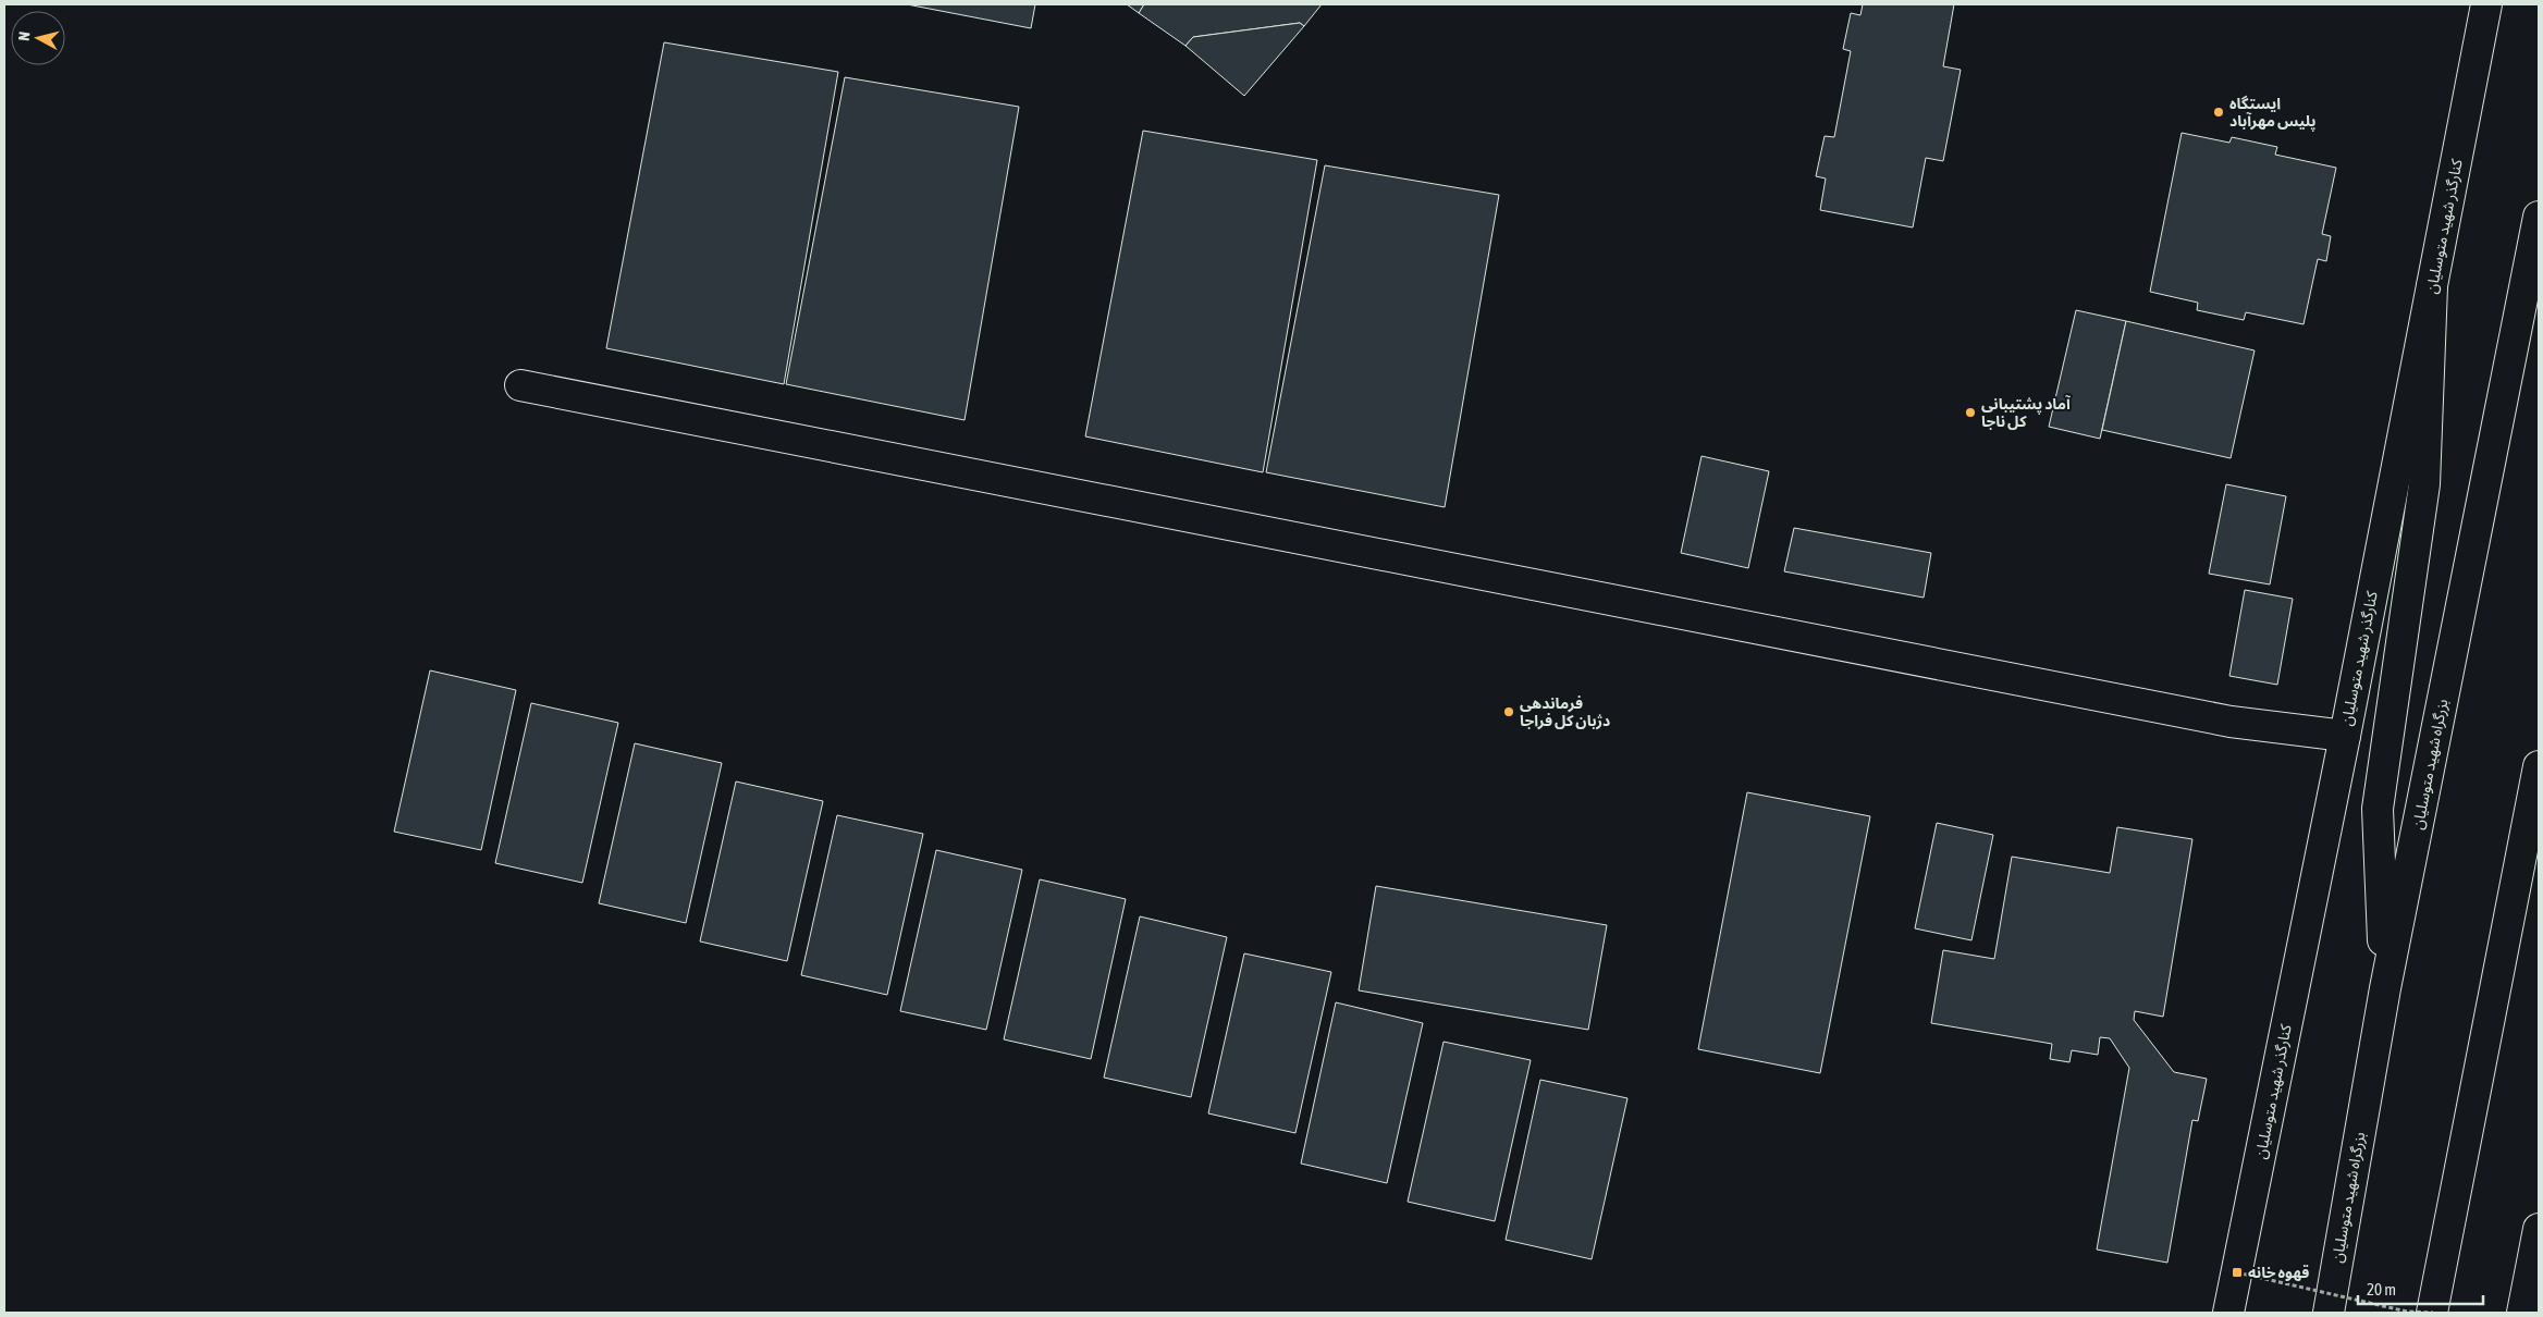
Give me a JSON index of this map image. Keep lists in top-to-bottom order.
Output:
{
  "streets": {
    "main road": ["کنارگذر شهید متوسلیان", "بزرگراه شهید متوسلیان"]
  },
  "places": {
    "other": ["ایستگاه پلیس مهرآباد", "آماد پشتیبانی کل ناجا", "فرماندهی دژبان کل فراجا"],
    "transit": ["قهوه خانه"]
  },
  "scale_bar": "20 m",
  "north": "left"
}
